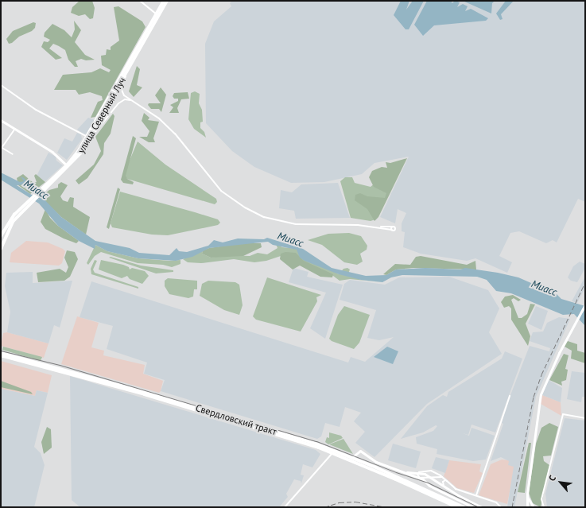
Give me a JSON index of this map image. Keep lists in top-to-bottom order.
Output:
{
  "streets": {
    "main road": ["улица Северный Луч", "Свердловский тракт"]
  },
  "water": ["Миасс"],
  "north": "top left"
}
